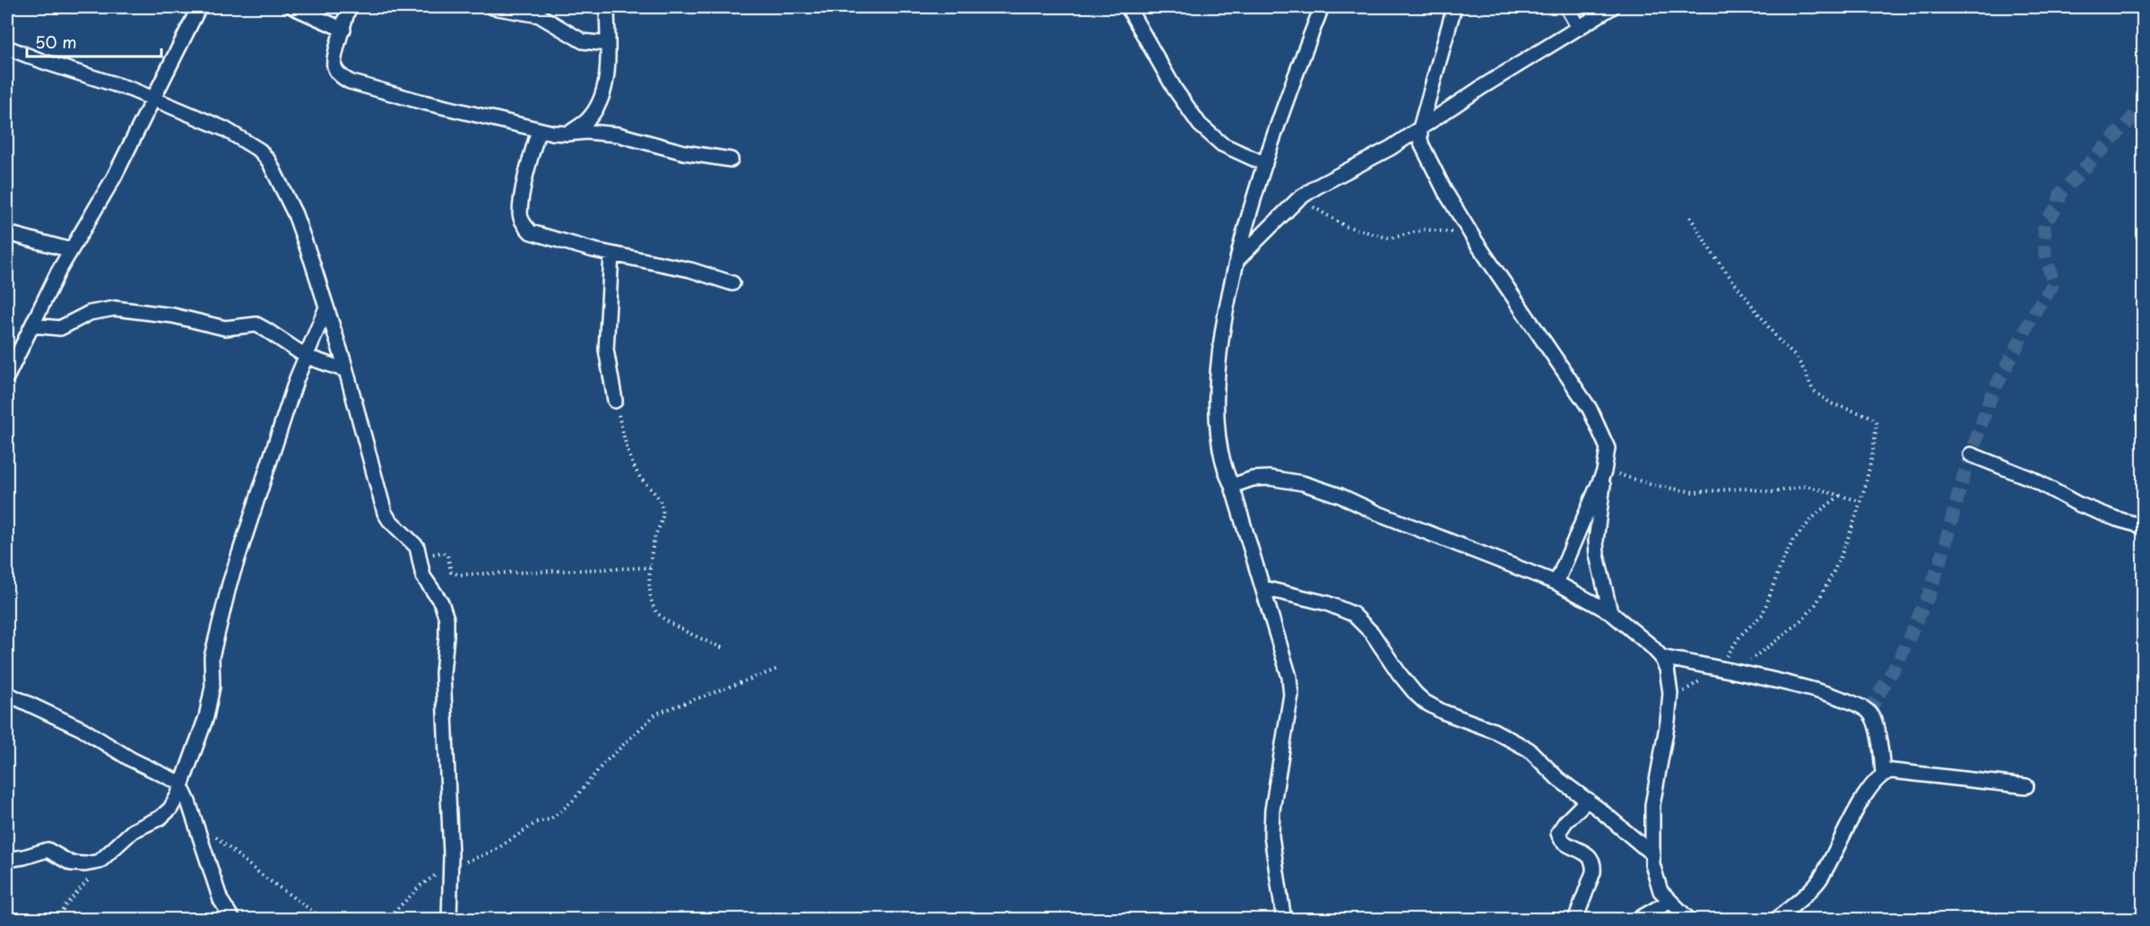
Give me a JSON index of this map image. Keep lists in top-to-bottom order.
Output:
{
  "scale_bar": "50 m"
}
